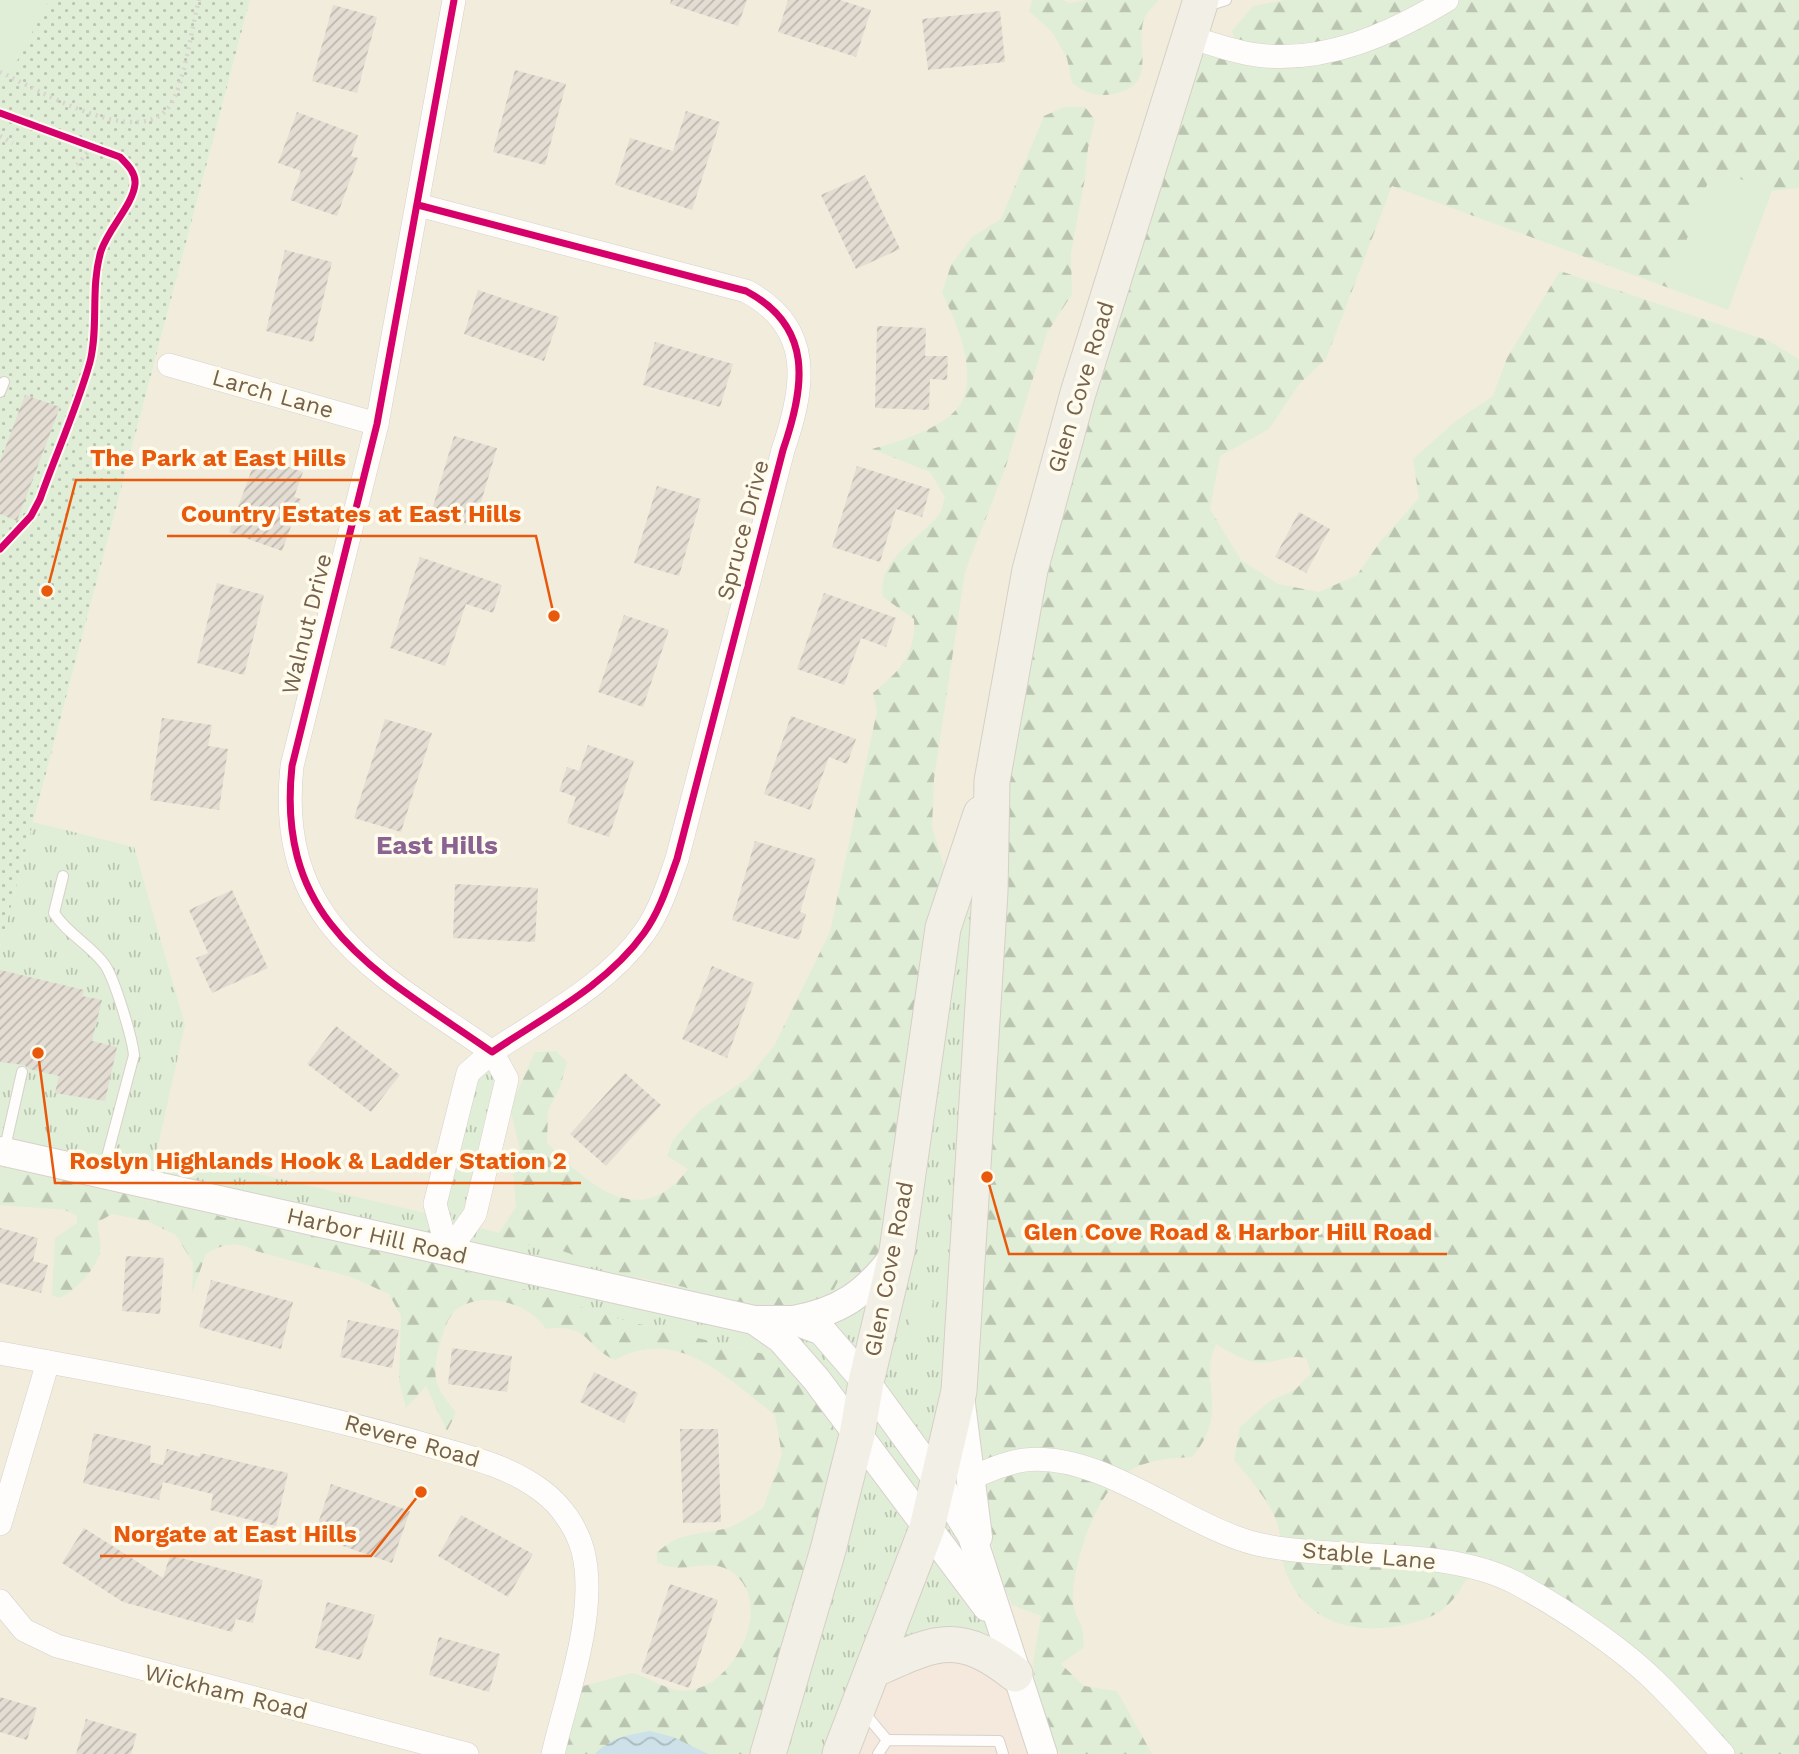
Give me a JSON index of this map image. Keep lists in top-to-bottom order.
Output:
{
  "streets": {
    "main road": ["Glen Cove Road"],
    "street": [
      "Larch Lane",
      "Spruce Drive",
      "Walnut Drive",
      "Harbor Hill Road",
      "Revere Road",
      "Stable Lane",
      "Wickham Road"
    ]
  },
  "crossings": [
    ["Glen Cove Road", "Harbor Hill Road"],
    ["Glen Cove Road", "Stable Lane"],
    ["Larch Lane", "Walnut Drive"],
    ["Spruce Drive", "Walnut Drive"],
    ["Spruce Drive", "Harbor Hill Road"],
    ["Harbor Hill Road", "Stable Lane"]
  ],
  "districts": ["East Hills"],
  "places": [
    "The Park at East Hills",
    "Country Estates at East Hills",
    "Roslyn Highlands Hook & Ladder Station 2",
    "Glen Cove Road & Harbor Hill Road",
    "Norgate at East Hills"
  ]
}
